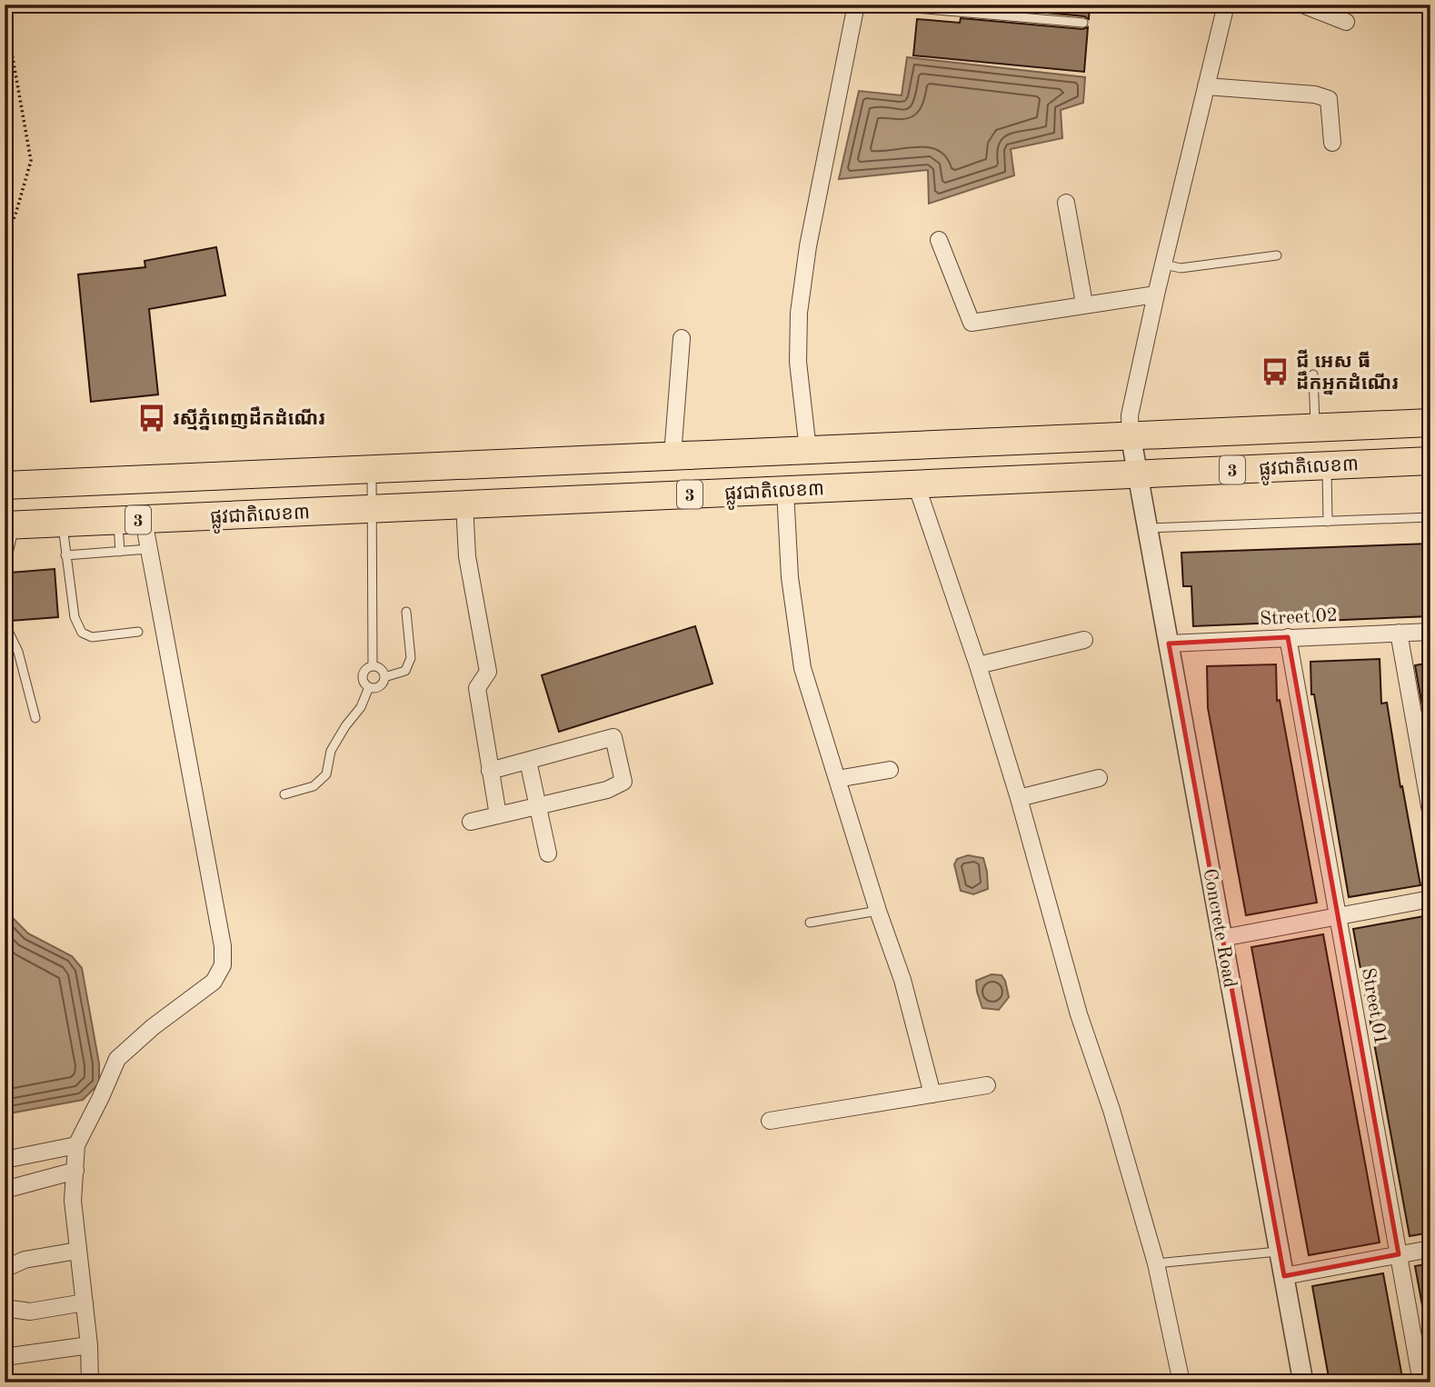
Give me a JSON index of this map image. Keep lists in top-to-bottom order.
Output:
{
  "streets": {
    "highway": ["ផ្លូវជាតិលេខ៣", "3"],
    "street": ["Street 02", "Concrete Road", "Street 01"]
  },
  "crossings": [
    ["ផ្លូវជាតិលេខ៣", "Concrete Road"],
    ["Street 02", "Concrete Road"],
    ["Street 02", "Street 01"]
  ],
  "places": {
    "bus stop": ["ជី អេស ធី ដឹកអ្នកដំណើរ", "រស្មីភ្នំពេញដឹកដំណើរ"]
  }
}
